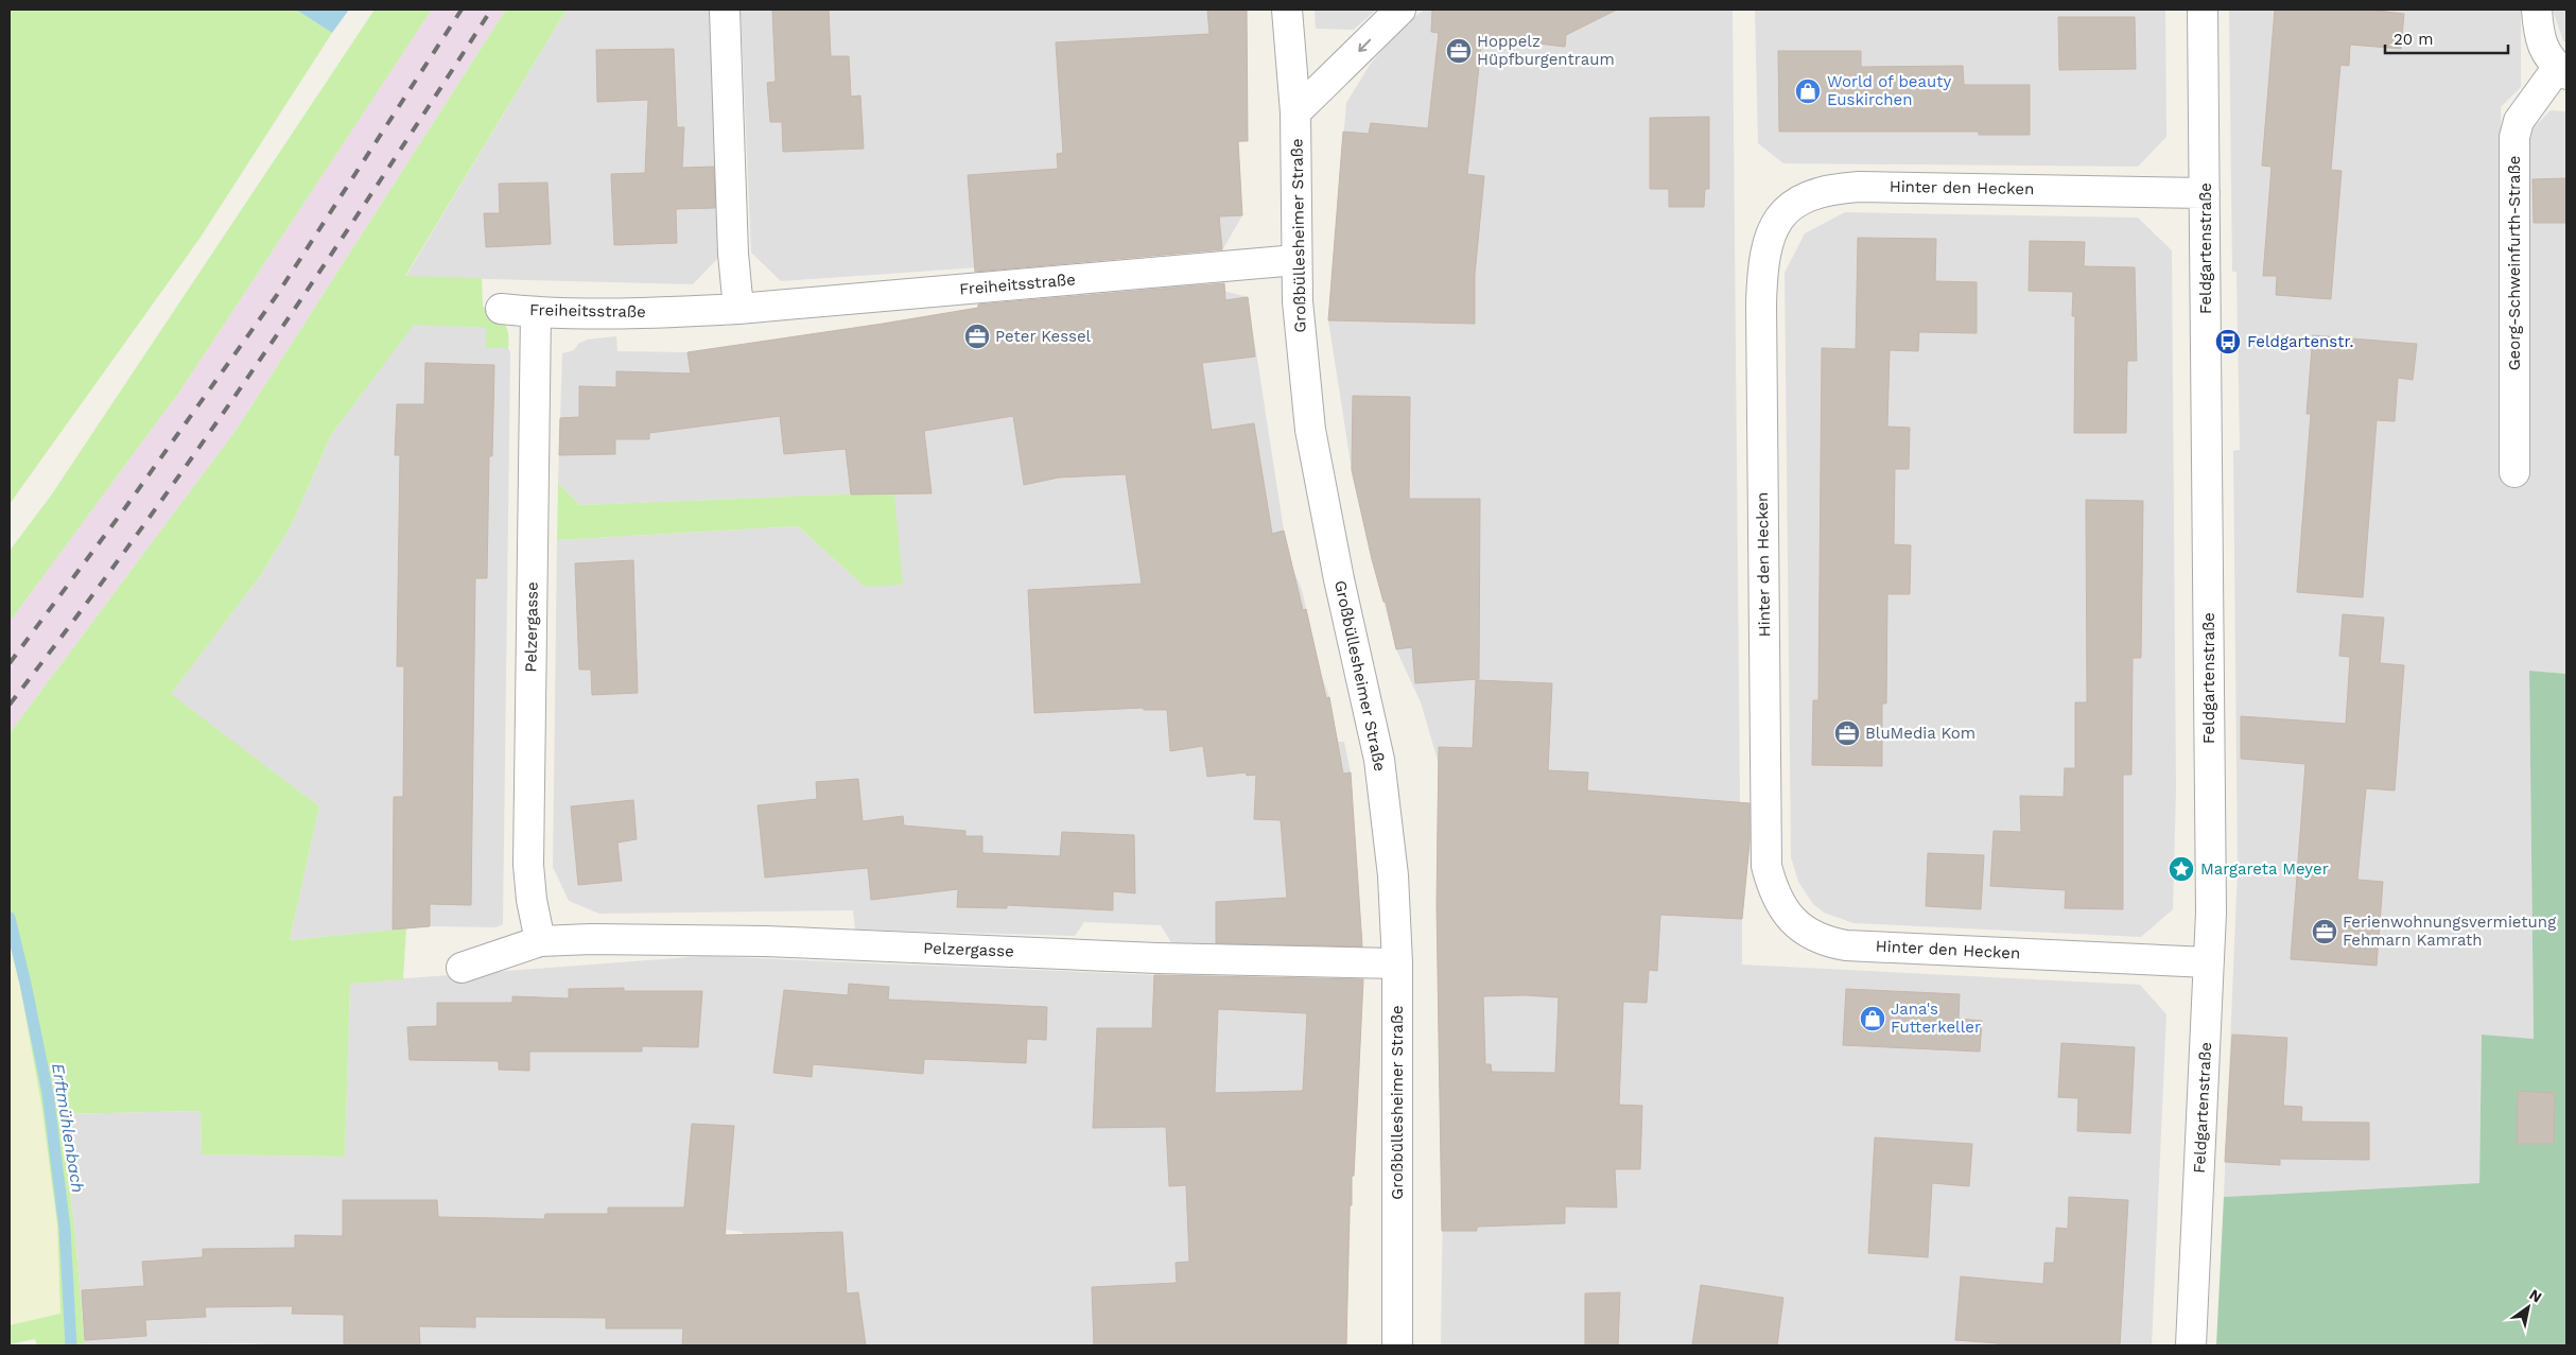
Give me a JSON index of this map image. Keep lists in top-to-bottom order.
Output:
{
  "streets": {
    "street": [
      "Hinter den Hecken",
      "Großbüllesheimer Straße",
      "Feldgartenstraße",
      "Georg-Schweinfurth-Straße",
      "Freiheitsstraße",
      "Pelzergasse"
    ]
  },
  "crossings": [
    ["Hinter den Hecken", "Feldgartenstraße"],
    ["Großbüllesheimer Straße", "Freiheitsstraße"],
    ["Großbüllesheimer Straße", "Pelzergasse"],
    ["Freiheitsstraße", "Pelzergasse"]
  ],
  "water": ["Erftmühlenbach"],
  "places": {
    "office": [
      "Hoppelz Hüpfburgentraum",
      "Peter Kessel",
      "BluMedia Kom",
      "Ferienwohnungsvermietung Fehmarn Kamrath"
    ],
    "shop": ["World of beauty Euskirchen", "Jana's Futterkeller"],
    "bus stop": ["Feldgartenstr."],
    "place": ["Margareta Meyer"]
  },
  "scale_bar": "20 m",
  "north": "top right"
}
